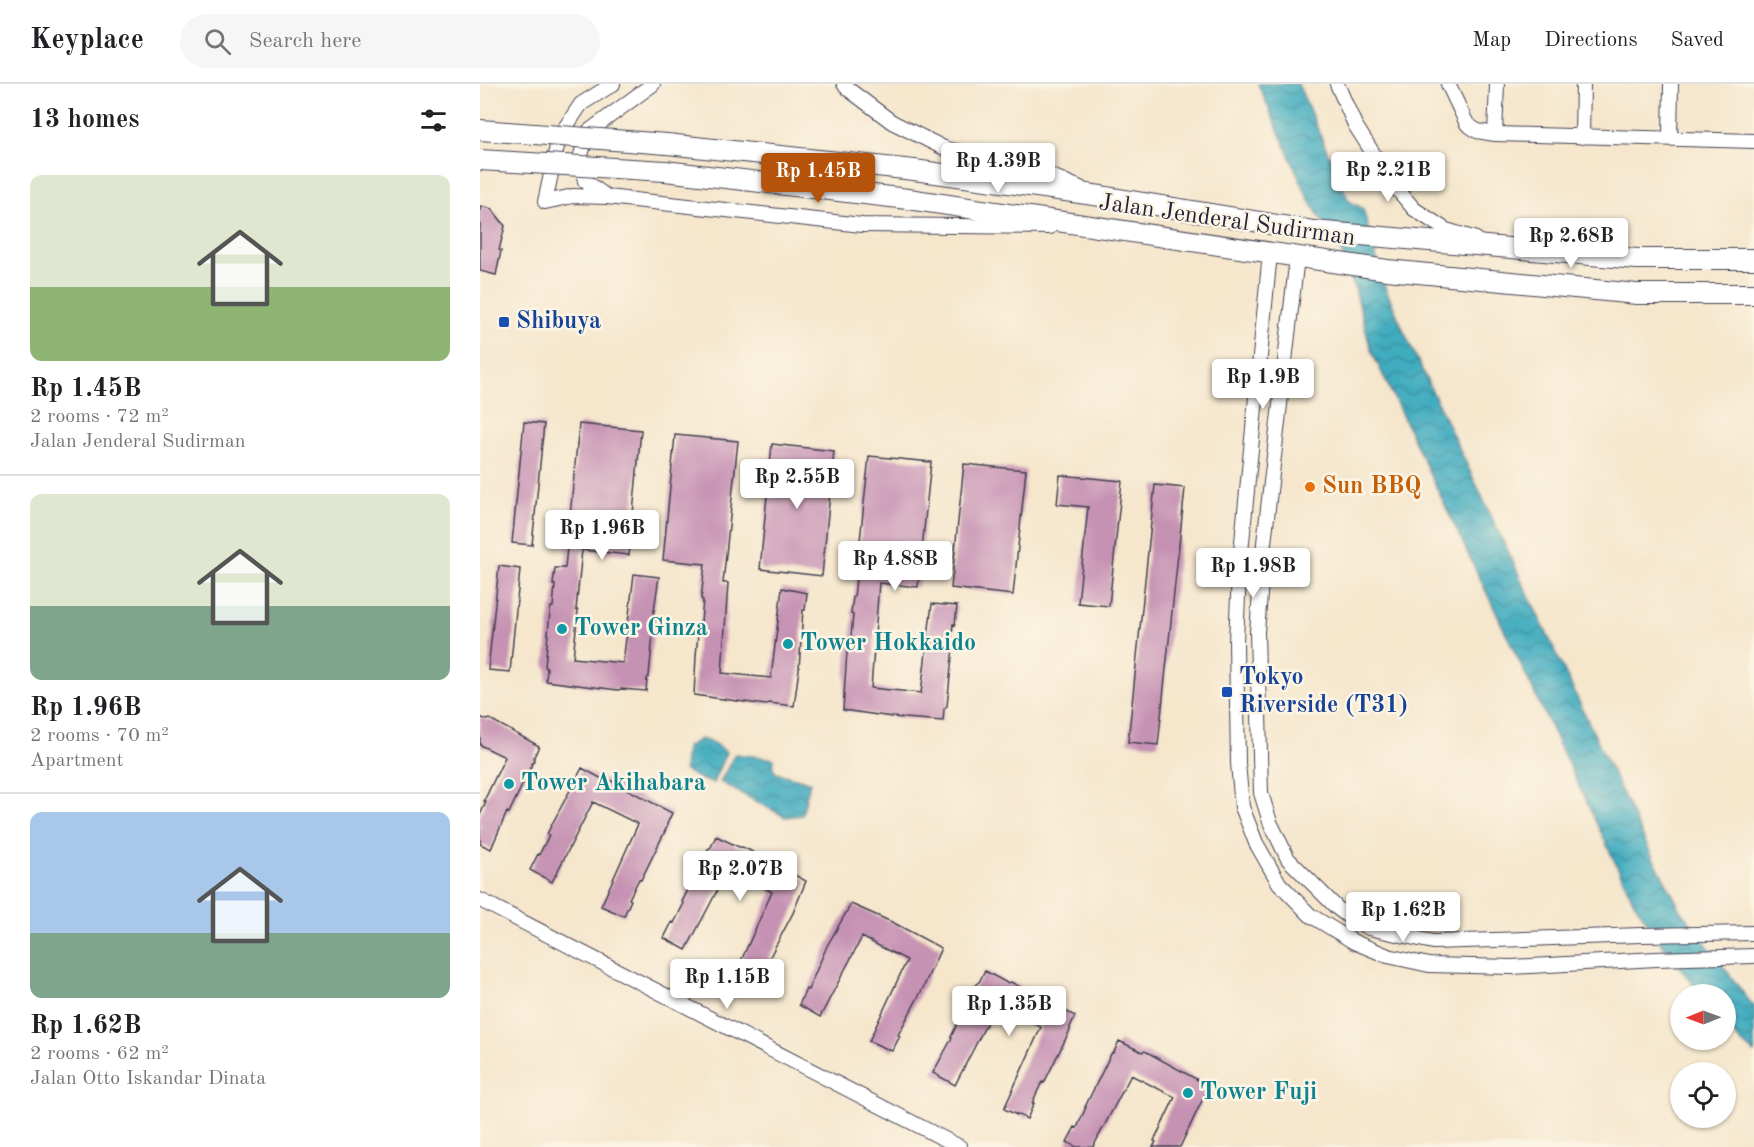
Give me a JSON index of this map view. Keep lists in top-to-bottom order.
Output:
{
  "streets": {
    "main road": ["Jalan Jenderal Sudirman"]
  },
  "places": {
    "transit": ["Shibuya", "Tokyo Riverside (T31)"],
    "other": [
      "Sun BBQ",
      "Tower Ginza",
      "Tower Hokkaido",
      "Tower Akihabara",
      "Tower Fuji"
    ]
  },
  "north": "left",
  "page": {
    "header": "Keyplace",
    "search": "Search here",
    "nav": ["Map", "Directions", "Saved"],
    "heading": "13 homes",
    "price": [
      "Rp 4.39B",
      "Rp 2.21B",
      "Rp 1.45B",
      "Rp 2.68B",
      "Rp 1.9B",
      "Rp 2.55B",
      "Rp 1.96B",
      "Rp 4.88B",
      "Rp 1.98B",
      "Rp 2.07B",
      "Rp 1.62B",
      "Rp 1.15B",
      "Rp 1.35B"
    ],
    "list": [
      {
        "name": "Rp 1.45B",
        "note": "2 rooms · 72 m² · Jalan Jenderal Sudirman"
      },
      {
        "name": "Rp 1.96B",
        "note": "2 rooms · 70 m² · Apartment"
      },
      {
        "name": "Rp 1.62B",
        "note": "2 rooms · 62 m² · Jalan Otto Iskandar Dinata"
      }
    ]
  }
}
